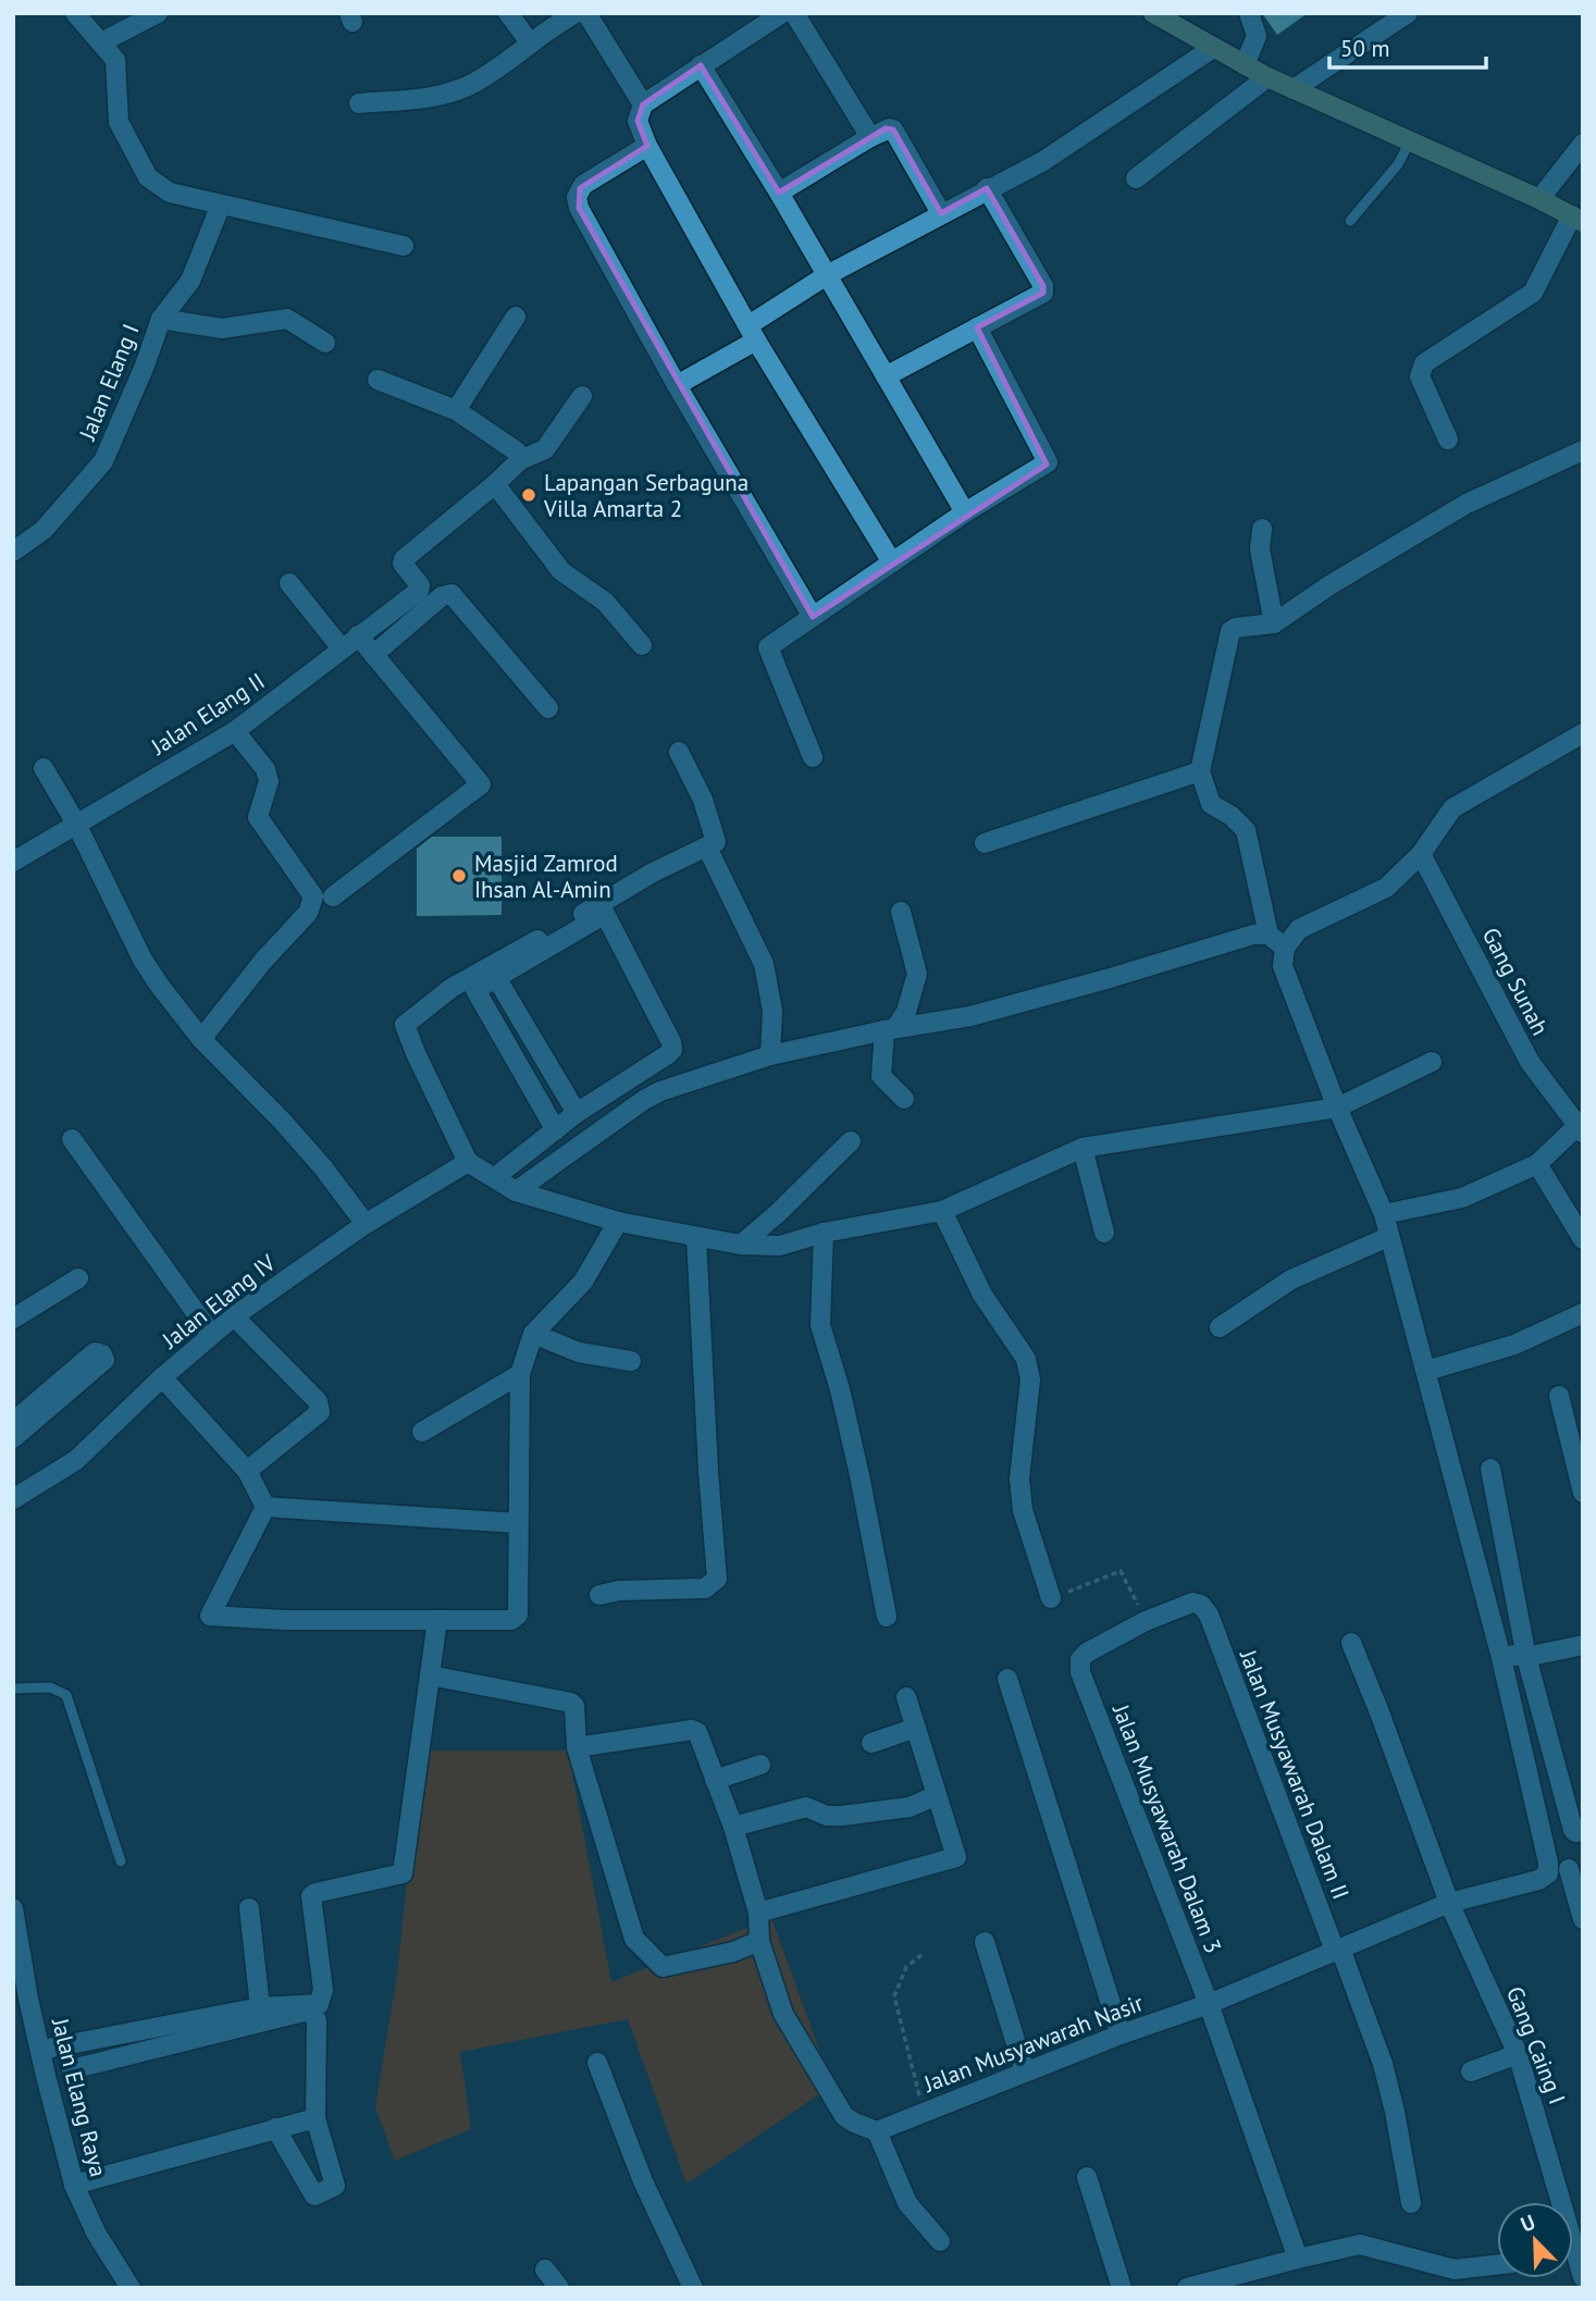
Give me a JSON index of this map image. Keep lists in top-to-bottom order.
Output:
{
  "streets": {
    "street": [
      "Jalan Elang I",
      "Jalan Elang II",
      "Gang Sunah",
      "Jalan Elang IV",
      "Jalan Musyawarah Dalam II",
      "Jalan Musyawarah Dalam 3",
      "Jalan Musyawarah Nasir",
      "Gang Caing I",
      "Jalan Elang Raya"
    ]
  },
  "crossings": [
    ["Jalan Musyawarah Dalam II", "Jalan Musyawarah Dalam 3"],
    ["Jalan Musyawarah Dalam II", "Jalan Musyawarah Nasir"],
    ["Jalan Musyawarah Dalam 3", "Jalan Musyawarah Nasir"],
    ["Jalan Musyawarah Nasir", "Gang Caing I"]
  ],
  "places": ["Lapangan Serbaguna Villa Amarta 2", "Masjid Zamrod Ihsan Al-Amin"],
  "scale_bar": "50 m",
  "north": "top left"
}
